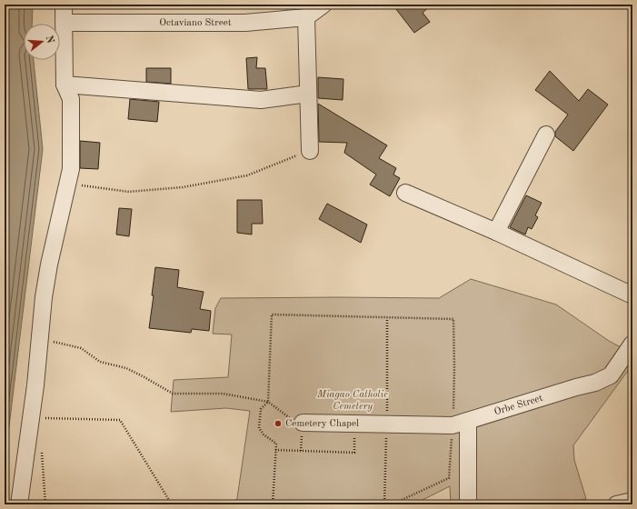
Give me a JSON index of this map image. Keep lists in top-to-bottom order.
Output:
{
  "streets": {
    "street": ["Octaviano Street", "Orbe Street"]
  },
  "parks": ["Miagao Catholic Cemetery"],
  "places": ["Cemetery Chapel"],
  "north": "right"
}
